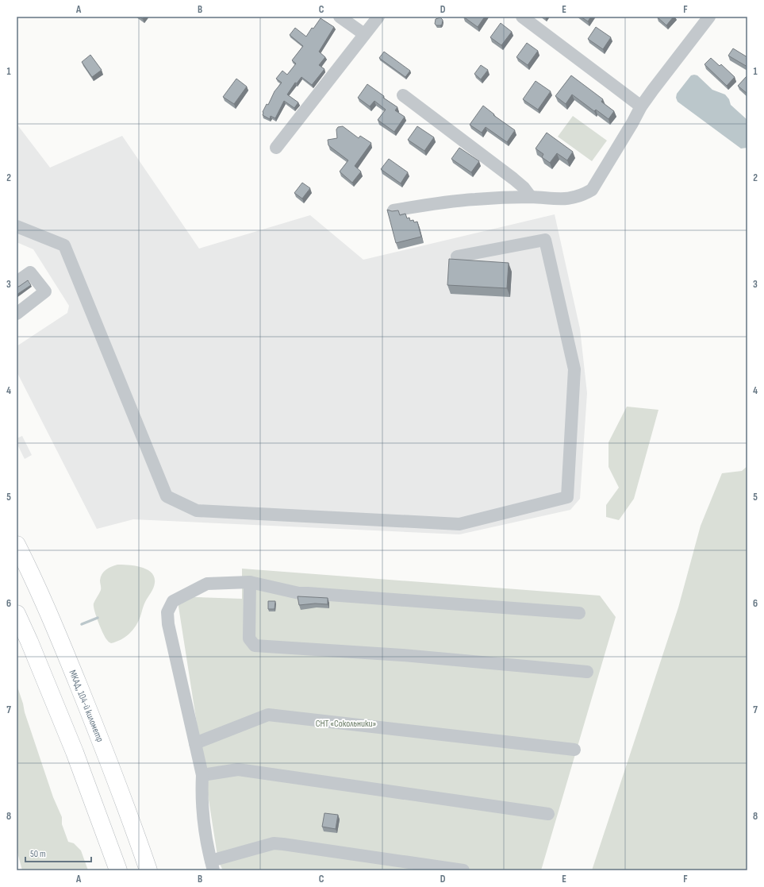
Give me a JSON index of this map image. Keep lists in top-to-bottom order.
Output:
{
  "streets": {
    "highway": ["МКАД, 104-й километр"]
  },
  "parks": ["СНТ «Сокольники»"],
  "scale_bar": "50 m",
  "grid": {
    "columns": [
      "A",
      "B",
      "C",
      "D",
      "E",
      "F"
    ],
    "rows": [
      "1",
      "2",
      "3",
      "4",
      "5",
      "6",
      "7",
      "8"
    ]
  }
}
